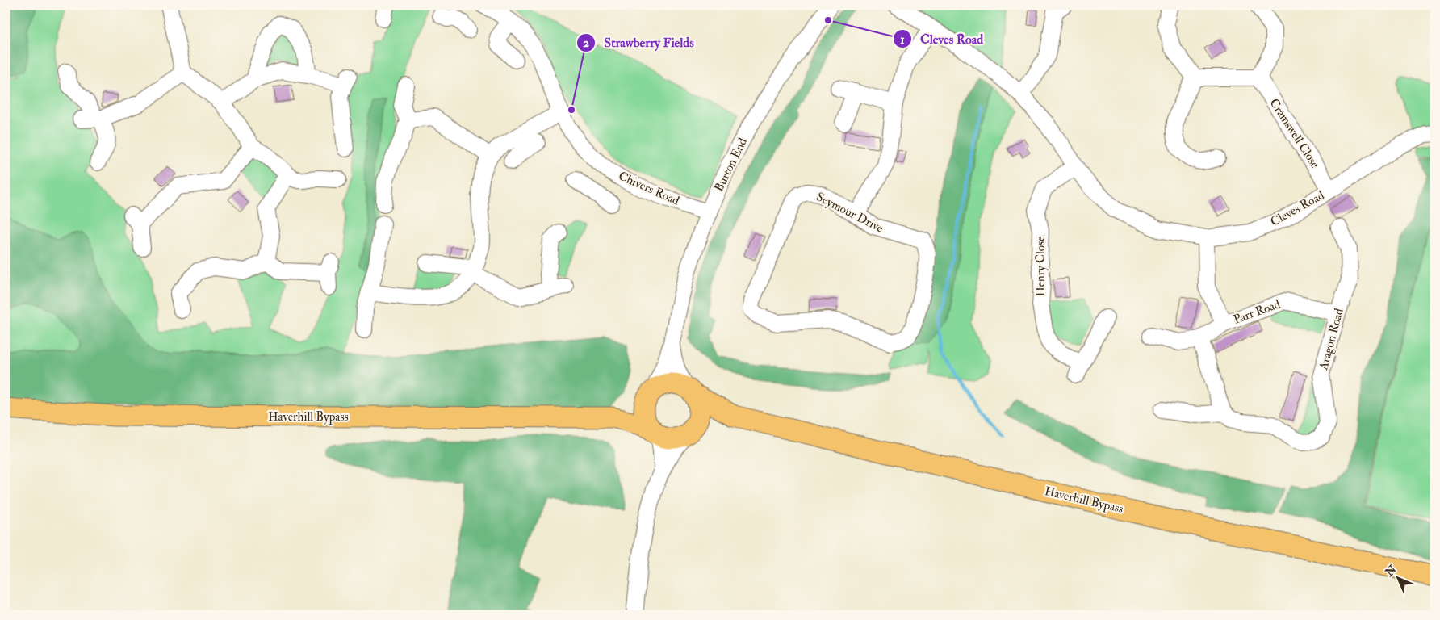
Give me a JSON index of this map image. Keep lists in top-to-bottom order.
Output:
{
  "streets": {
    "main road": ["Haverhill Bypass"],
    "street": [
      "Cramswell Close",
      "Burton End",
      "Chivers Road",
      "Cleves Road",
      "Seymour Drive",
      "Henry Close",
      "Parr Road",
      "Aragon Road"
    ]
  },
  "crossings": [
    ["Cramswell Close", "Cleves Road"],
    ["Burton End", "Chivers Road"],
    ["Burton End", "Haverhill Bypass"],
    ["Cleves Road", "Henry Close"],
    ["Cleves Road", "Parr Road"],
    ["Parr Road", "Aragon Road"]
  ],
  "places": ["Cleves Road", "Strawberry Fields"],
  "north": "top left"
}
